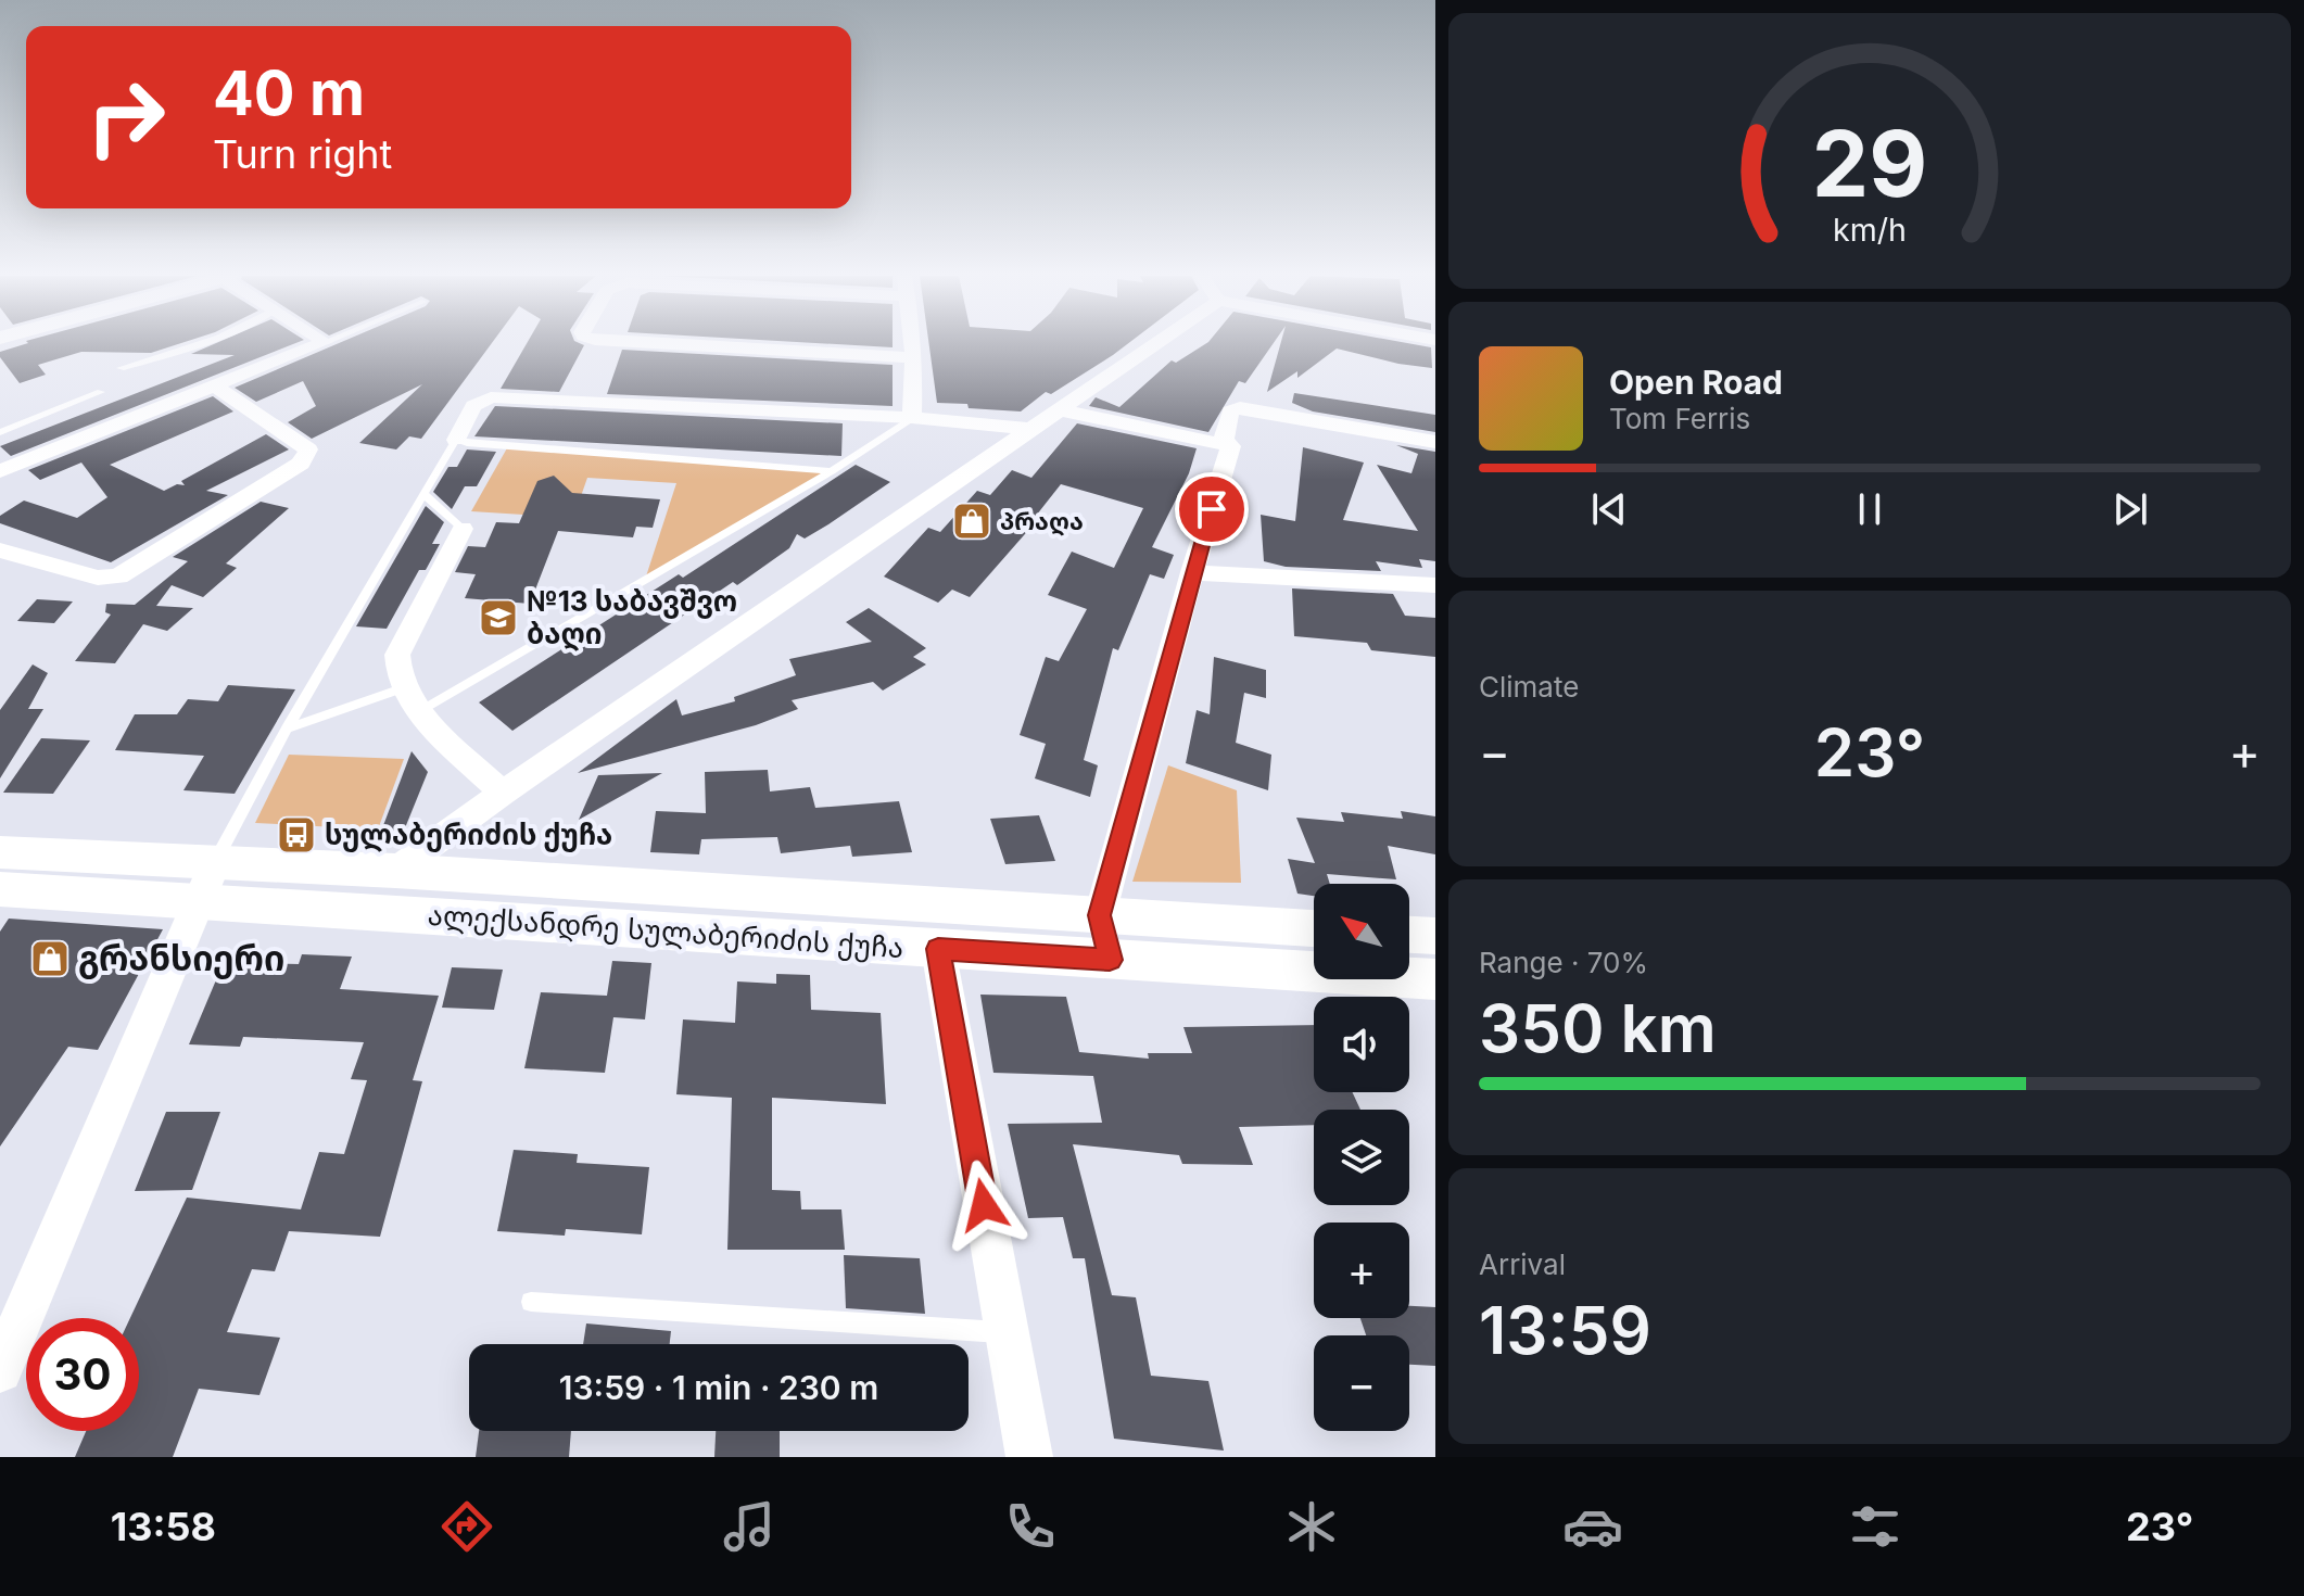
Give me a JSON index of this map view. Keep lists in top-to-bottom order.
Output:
{
  "streets": {
    "street": ["ალექსანდრე სულაბერიძის ქუჩა"]
  },
  "places": {
    "shop": ["პრაღა", "გრანსიერი"],
    "school or university": ["№13 საბავშვო ბაღი"],
    "bus stop": ["სულაბერიძის ქუჩა"]
  },
  "north": "top left",
  "page": {
    "turn": ["40 m", "Turn right"],
    "song": ["Open Road", "Tom Ferris"],
    "tile": [
      "Climate",
      ["Range · 70%", "350 km"],
      ["Arrival", "13:59"]
    ],
    "heat": ["−", "23°", "+"],
    "map_buttons": ["+", "−"],
    "limit": "30",
    "trip": "13:59 · 1 min · 230 m",
    "tabs": ["13:58", "23°"],
    "gauge": ["29", "km/h"]
  }
}
